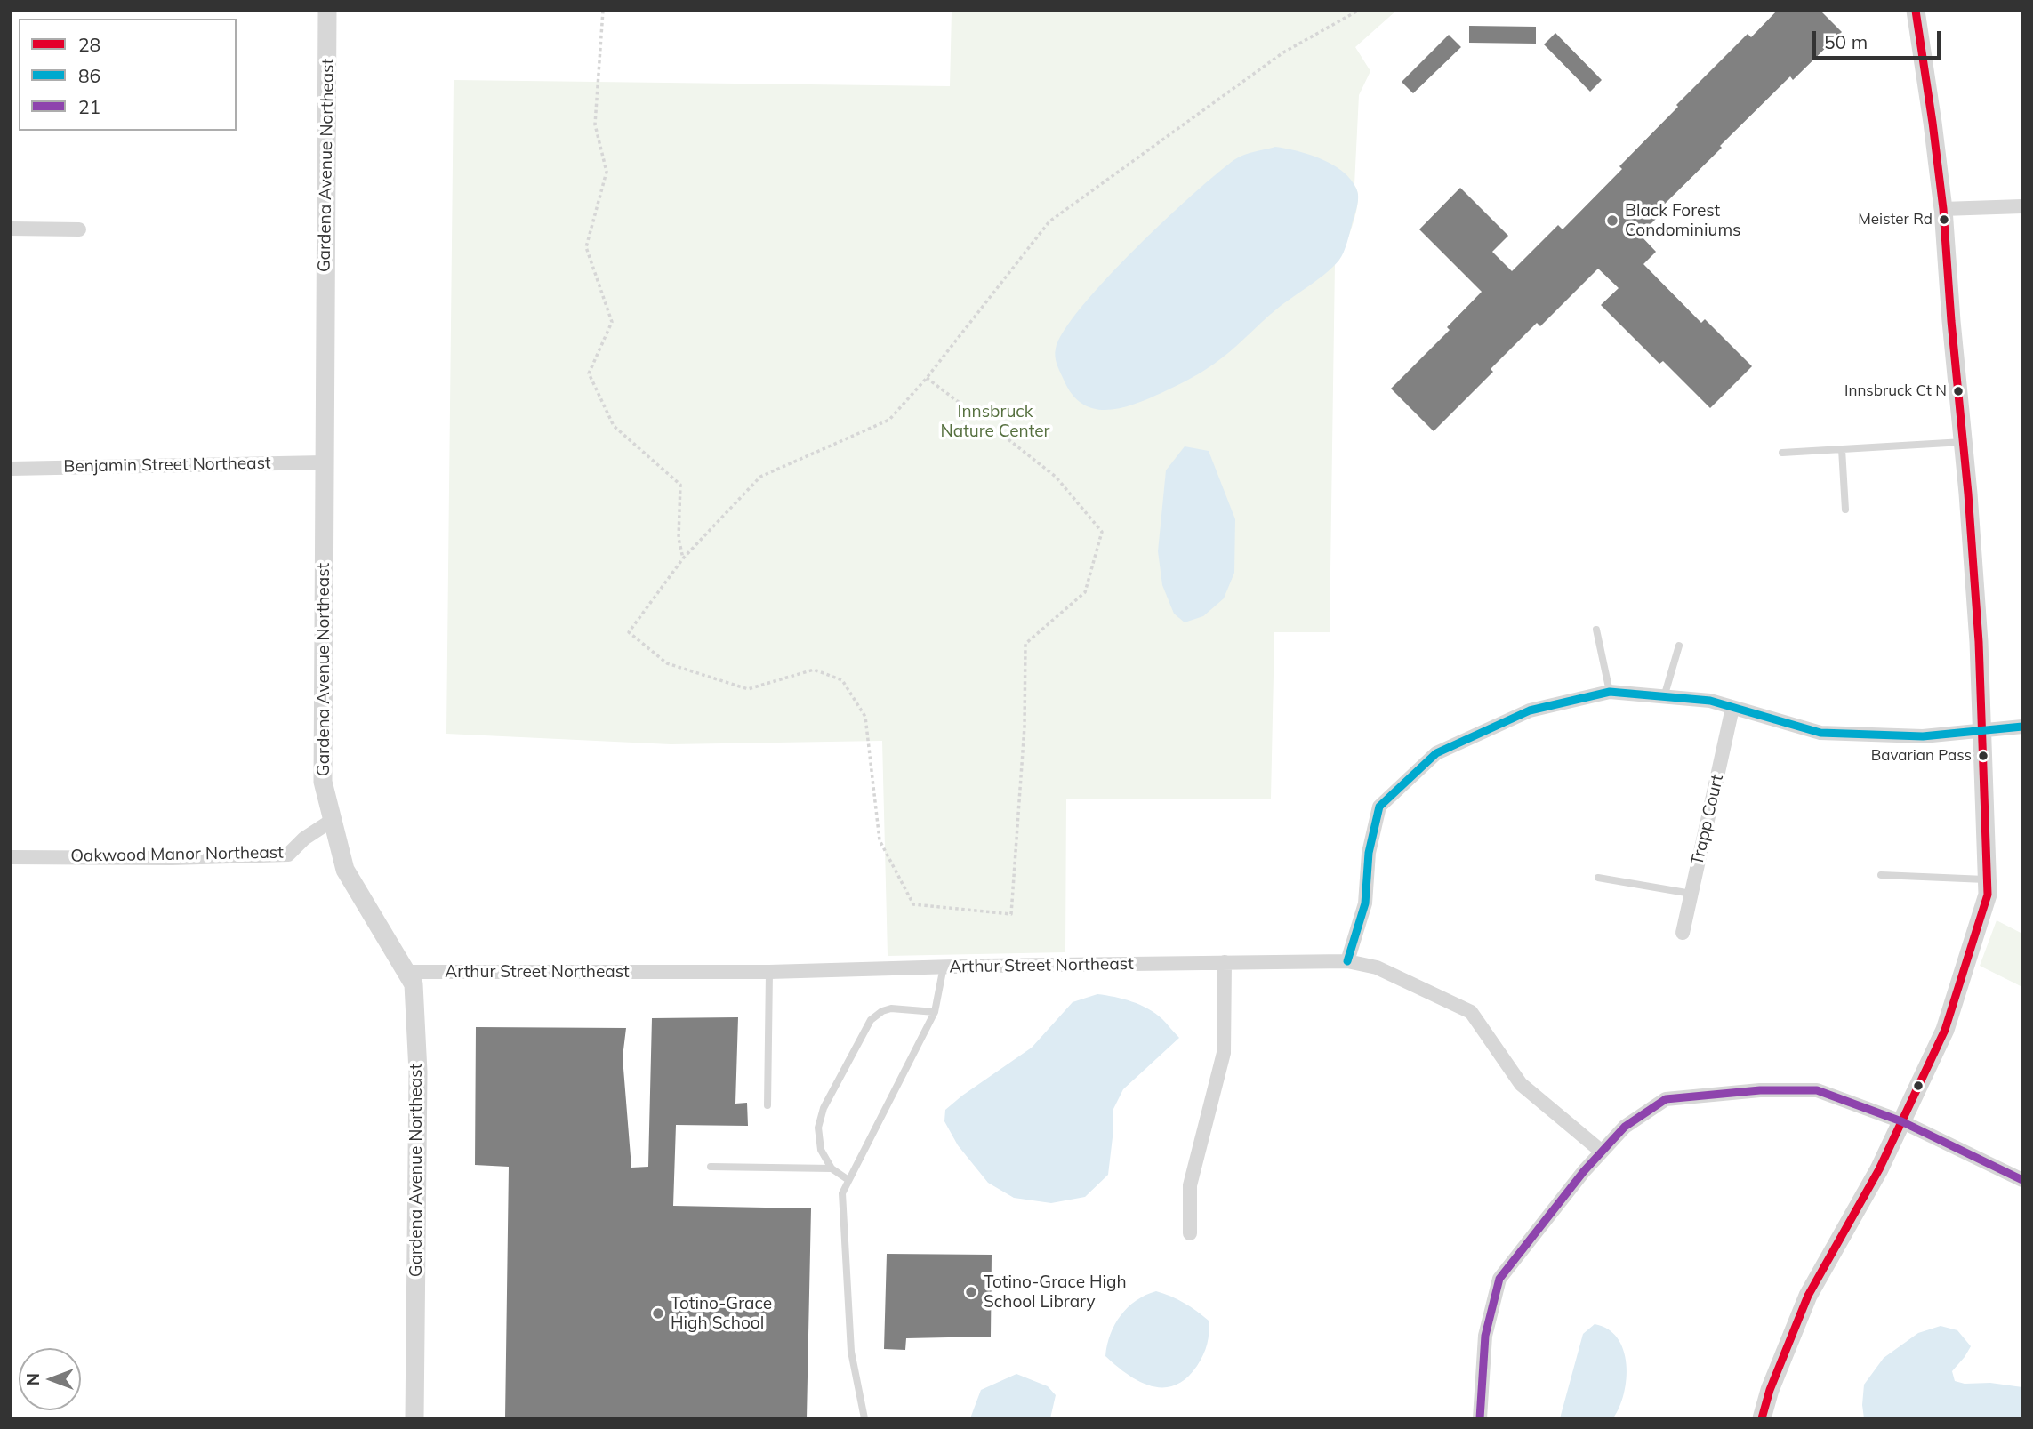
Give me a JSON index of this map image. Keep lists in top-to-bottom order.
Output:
{
  "streets": {
    "street": [
      "Gardena Avenue Northeast",
      "Benjamin Street Northeast",
      "Trapp Court",
      "Oakwood Manor Northeast",
      "Arthur Street Northeast"
    ]
  },
  "crossings": [
    ["Gardena Avenue Northeast", "Benjamin Street Northeast"],
    ["Gardena Avenue Northeast", "Oakwood Manor Northeast"],
    ["Gardena Avenue Northeast", "Arthur Street Northeast"]
  ],
  "parks": ["Innsbruck Nature Center"],
  "places": [
    "Meister Rd",
    "Black Forest Condominiums",
    "Innsbruck Ct N",
    "Bavarian Pass",
    "Totino-Grace High School Library",
    "Totino-Grace High School"
  ],
  "lines": ["transit line 28", "transit line 86", "transit line 21"],
  "legend": ["28", "86", "21"],
  "scale_bar": "50 m",
  "north": "left"
}
